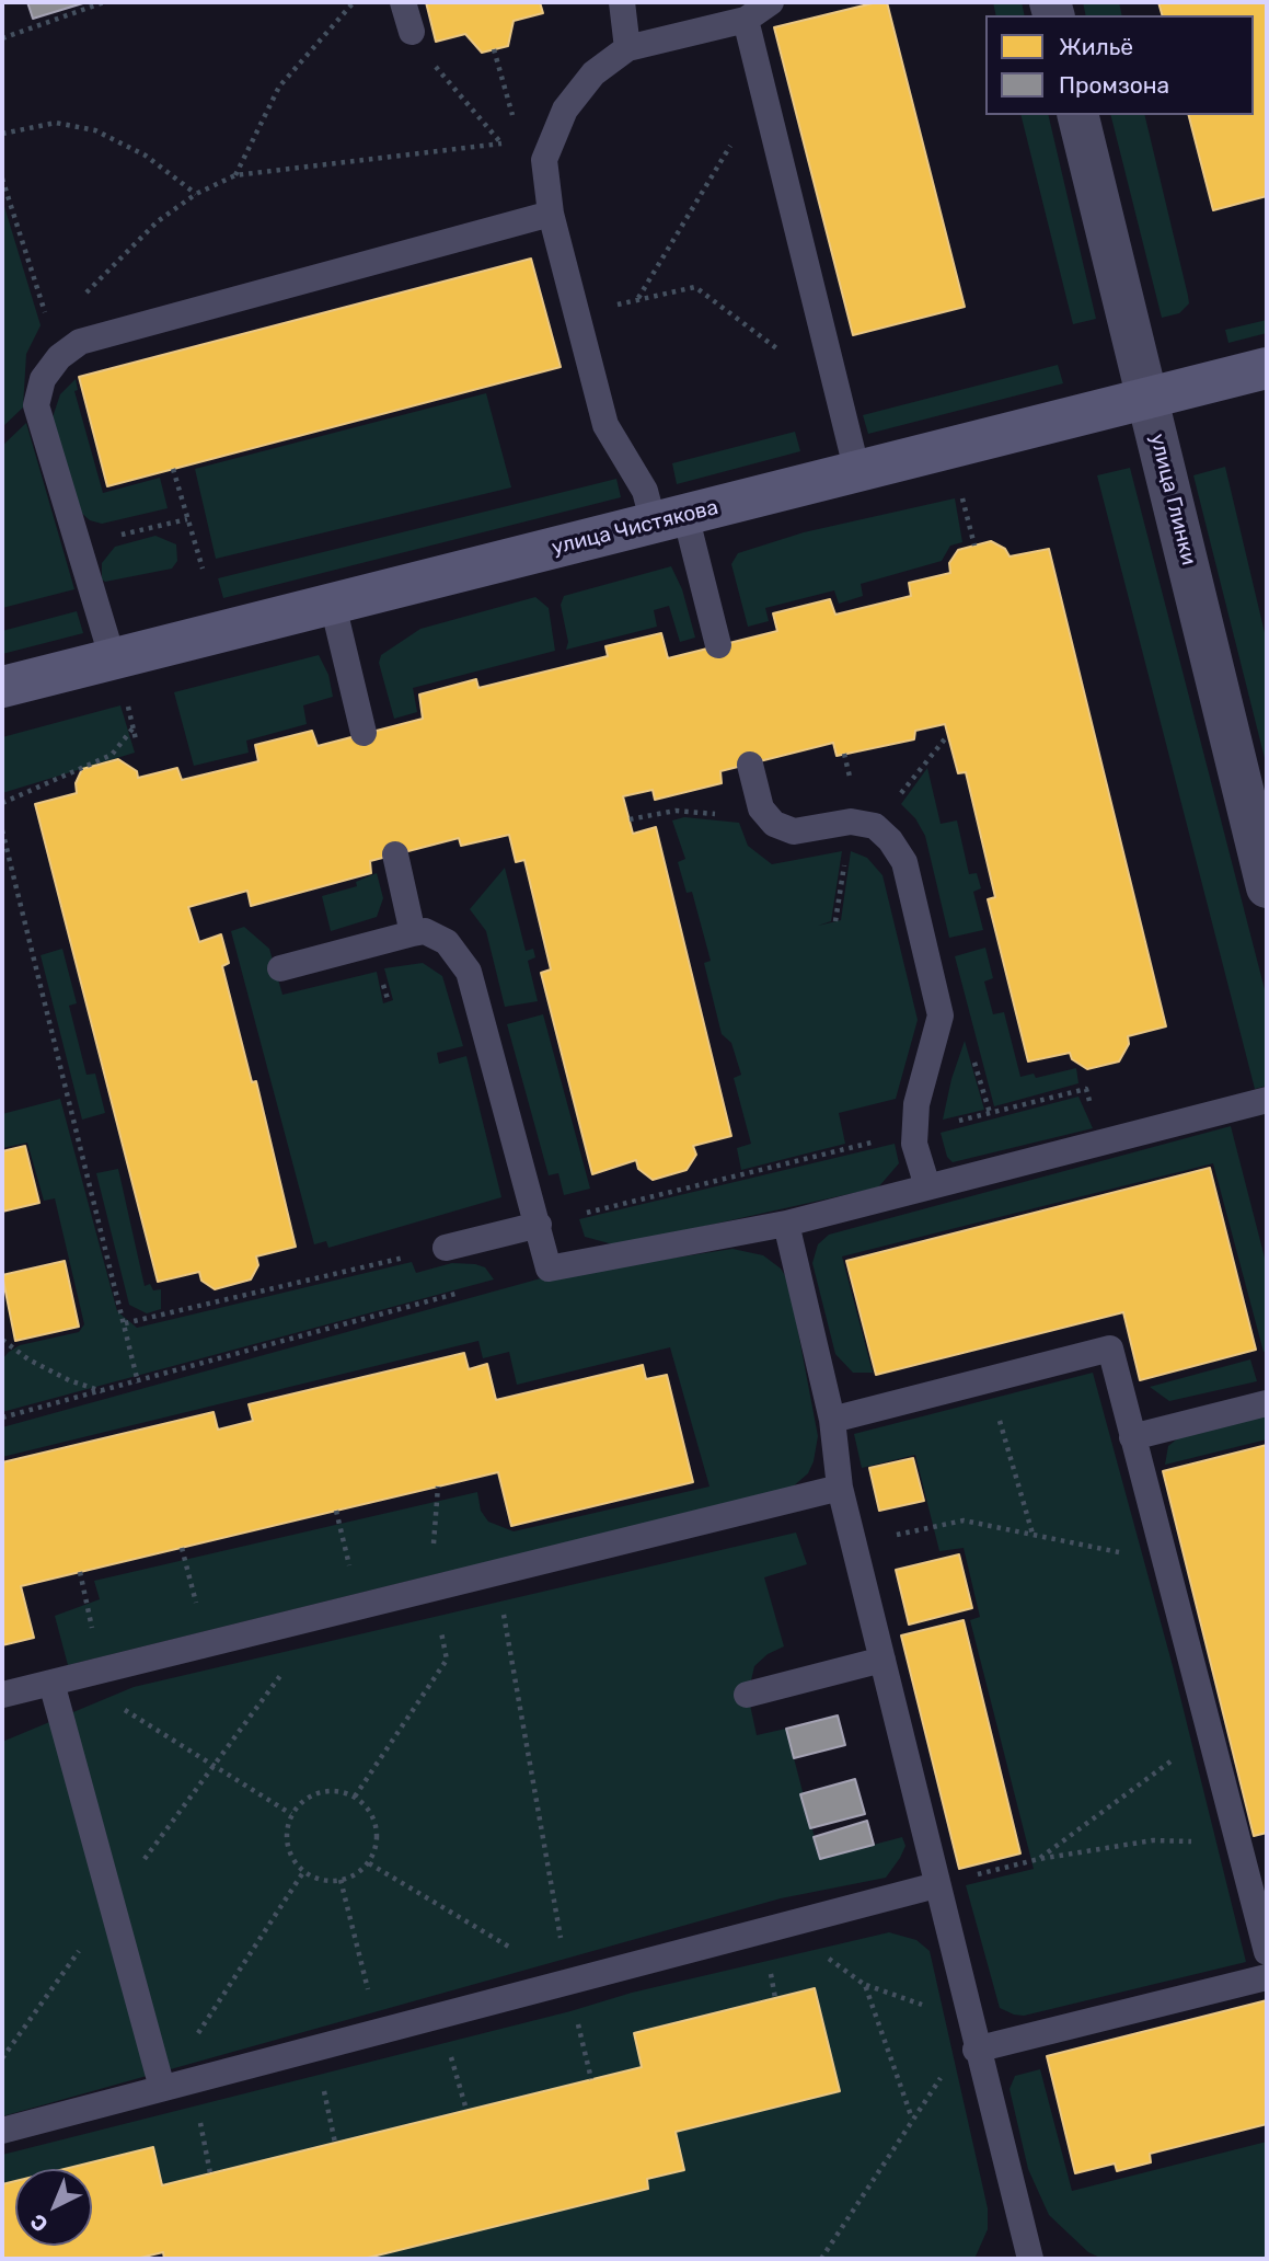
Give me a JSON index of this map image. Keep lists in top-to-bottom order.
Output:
{
  "streets": {
    "street": ["улица Глинки", "улица Чистякова"]
  },
  "crossings": [
    ["улица Глинки", "улица Чистякова"]
  ],
  "legend": ["Жильё", "Промзона"],
  "north": "bottom left"
}
